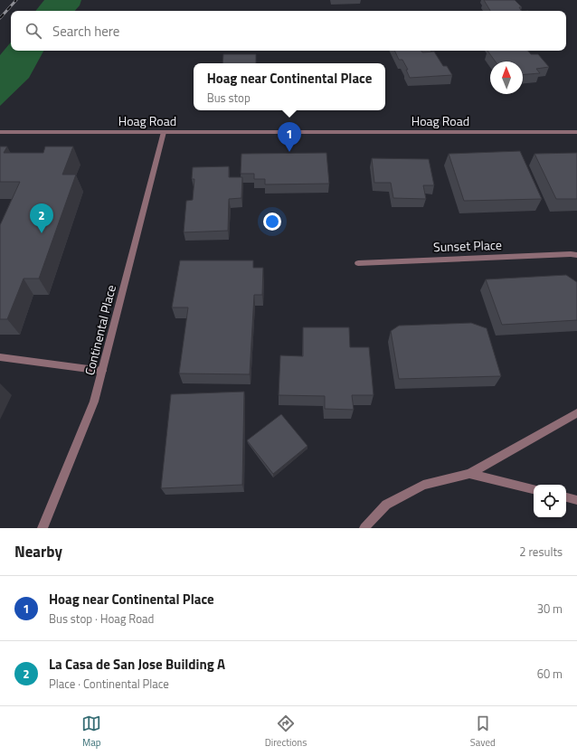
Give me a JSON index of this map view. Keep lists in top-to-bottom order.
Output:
{
  "streets": {
    "street": ["Hoag Road", "Sunset Place", "Continental Place"]
  },
  "crossings": [
    ["Hoag Road", "Continental Place"]
  ],
  "north": "top",
  "page": {
    "search": "Search here",
    "popup": ["Hoag near Continental Place", "Bus stop"],
    "pins": ["1", "2"],
    "heading": ["Nearby", "2 results"],
    "list": [
      {
        "mark": "1",
        "name": "Hoag near Continental Place",
        "note": "Bus stop · Hoag Road",
        "value": "30 m"
      },
      {
        "mark": "2",
        "name": "La Casa de San Jose Building A",
        "note": "Place · Continental Place",
        "value": "60 m"
      }
    ],
    "nav": ["Map", "Directions", "Saved"]
  }
}
